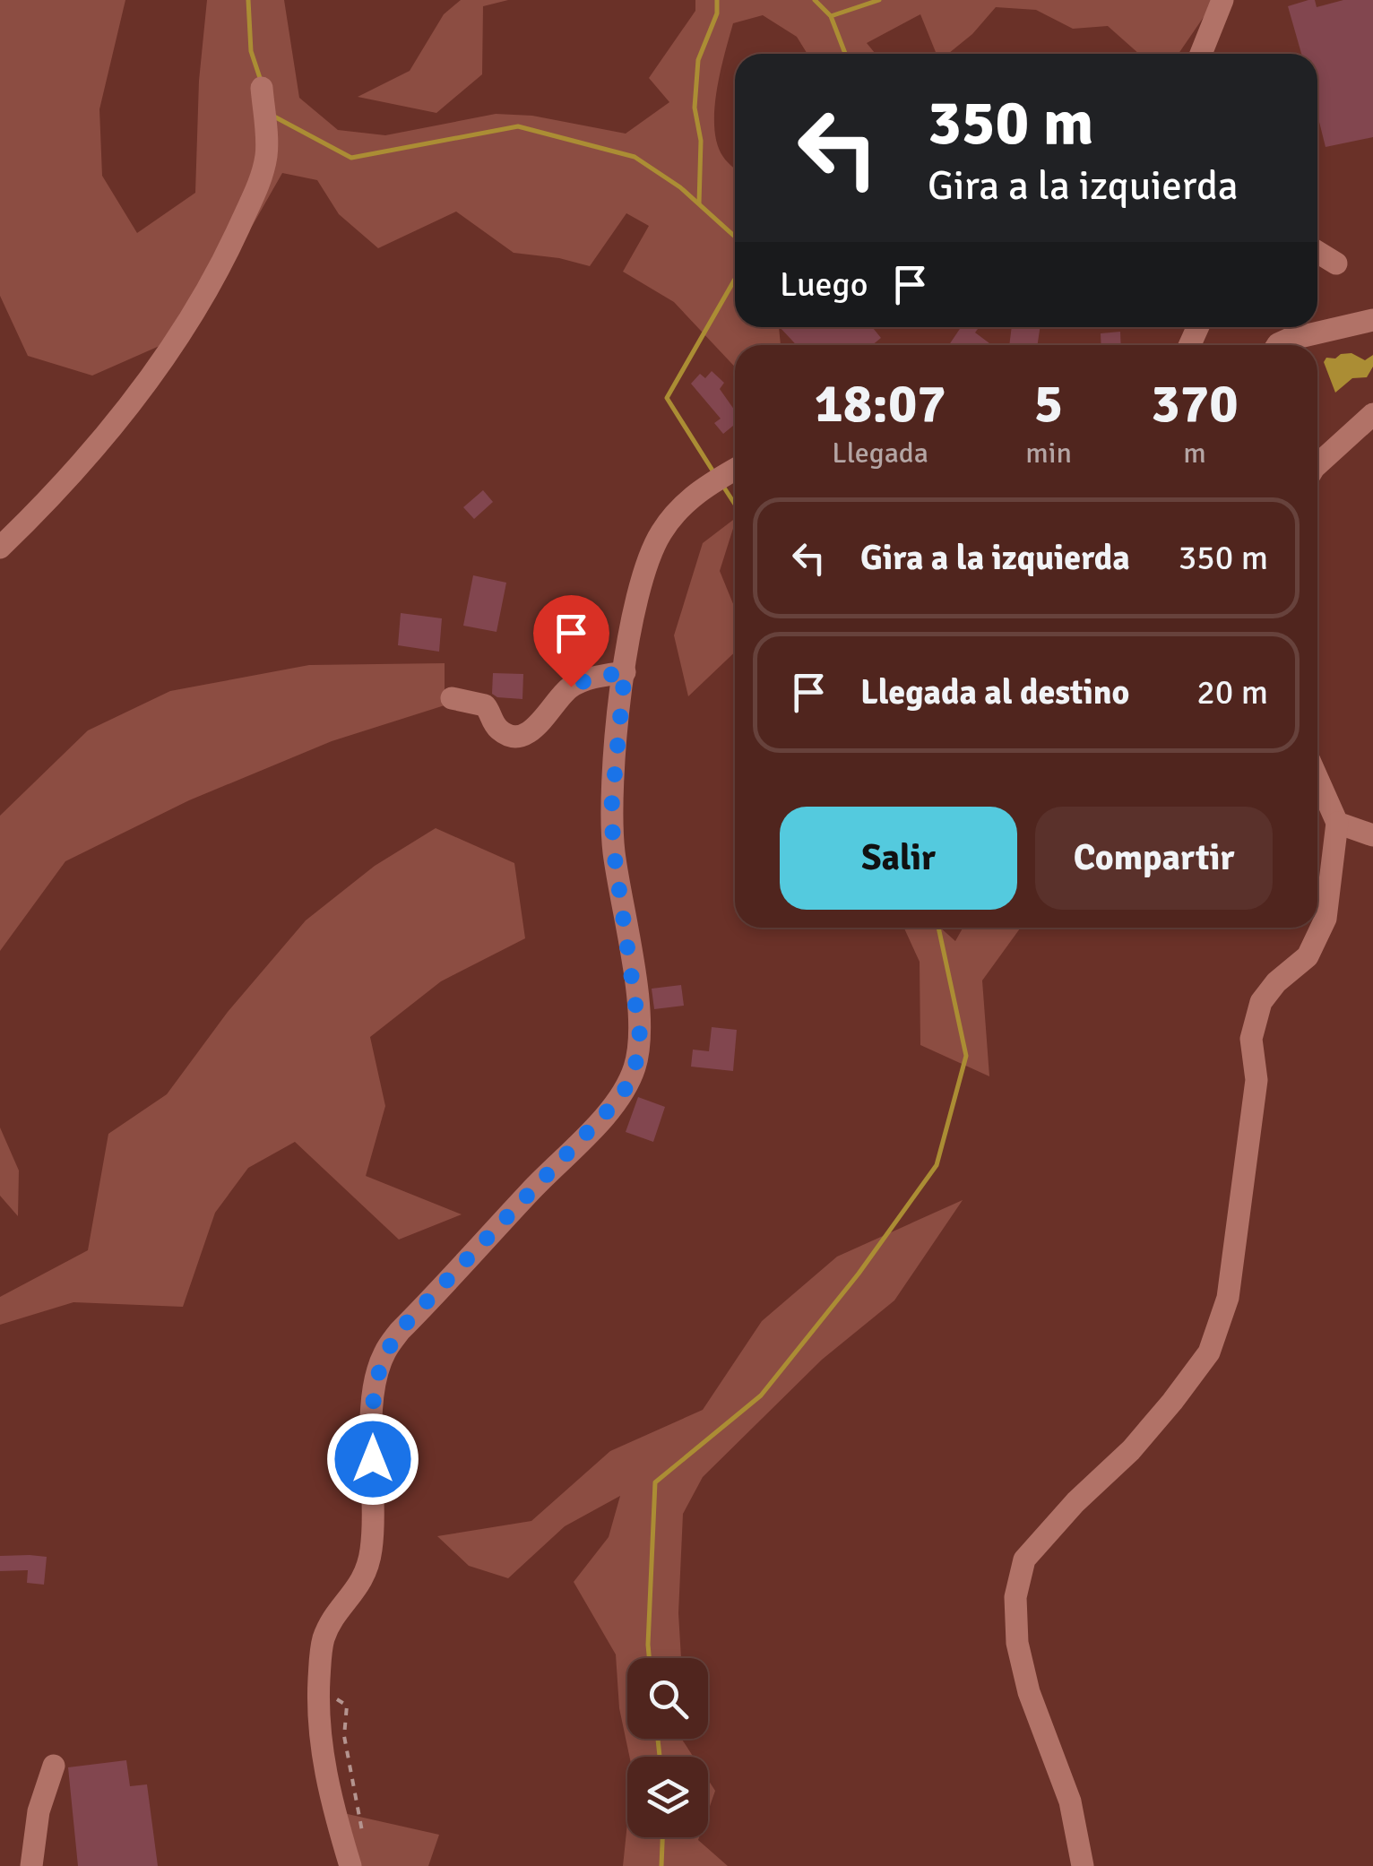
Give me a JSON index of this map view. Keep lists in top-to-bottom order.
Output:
{
  "page": {
    "turn": ["350 m", "Gira a la izquierda"],
    "then": "Luego",
    "eta": [
      "18:07",
      "Llegada",
      "5",
      "min",
      "370",
      "m"
    ],
    "list": [
      {
        "name": "Gira a la izquierda",
        "value": "350 m"
      },
      {
        "name": "Llegada al destino",
        "value": "20 m"
      }
    ],
    "buttons": ["Salir", "Compartir"]
  }
}
